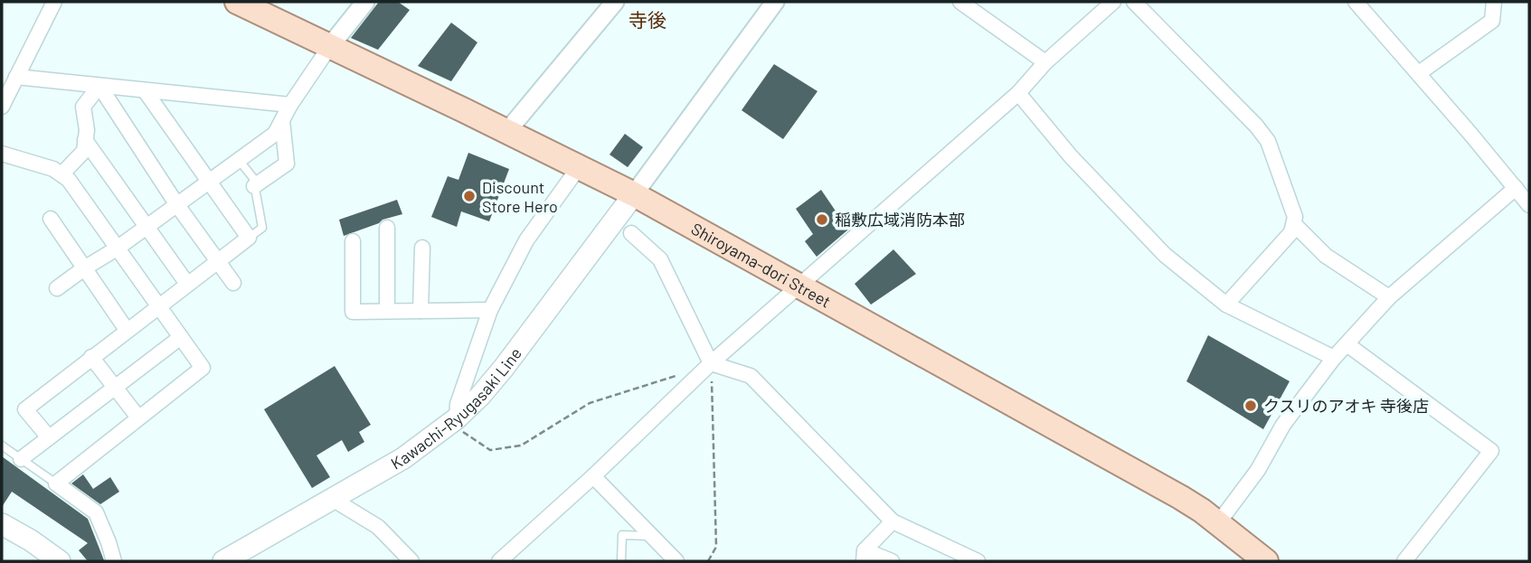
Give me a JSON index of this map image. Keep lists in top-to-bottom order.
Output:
{
  "streets": {
    "main road": ["Shiroyama-dori Street", "Kawachi-Ryugasaki Line"]
  },
  "crossings": [
    ["Shiroyama-dori Street", "Kawachi-Ryugasaki Line"]
  ],
  "districts": ["寺後"],
  "places": ["Discount Store Hero", "稲敷広域消防本部", "クスリのアオキ 寺後店"]
}
